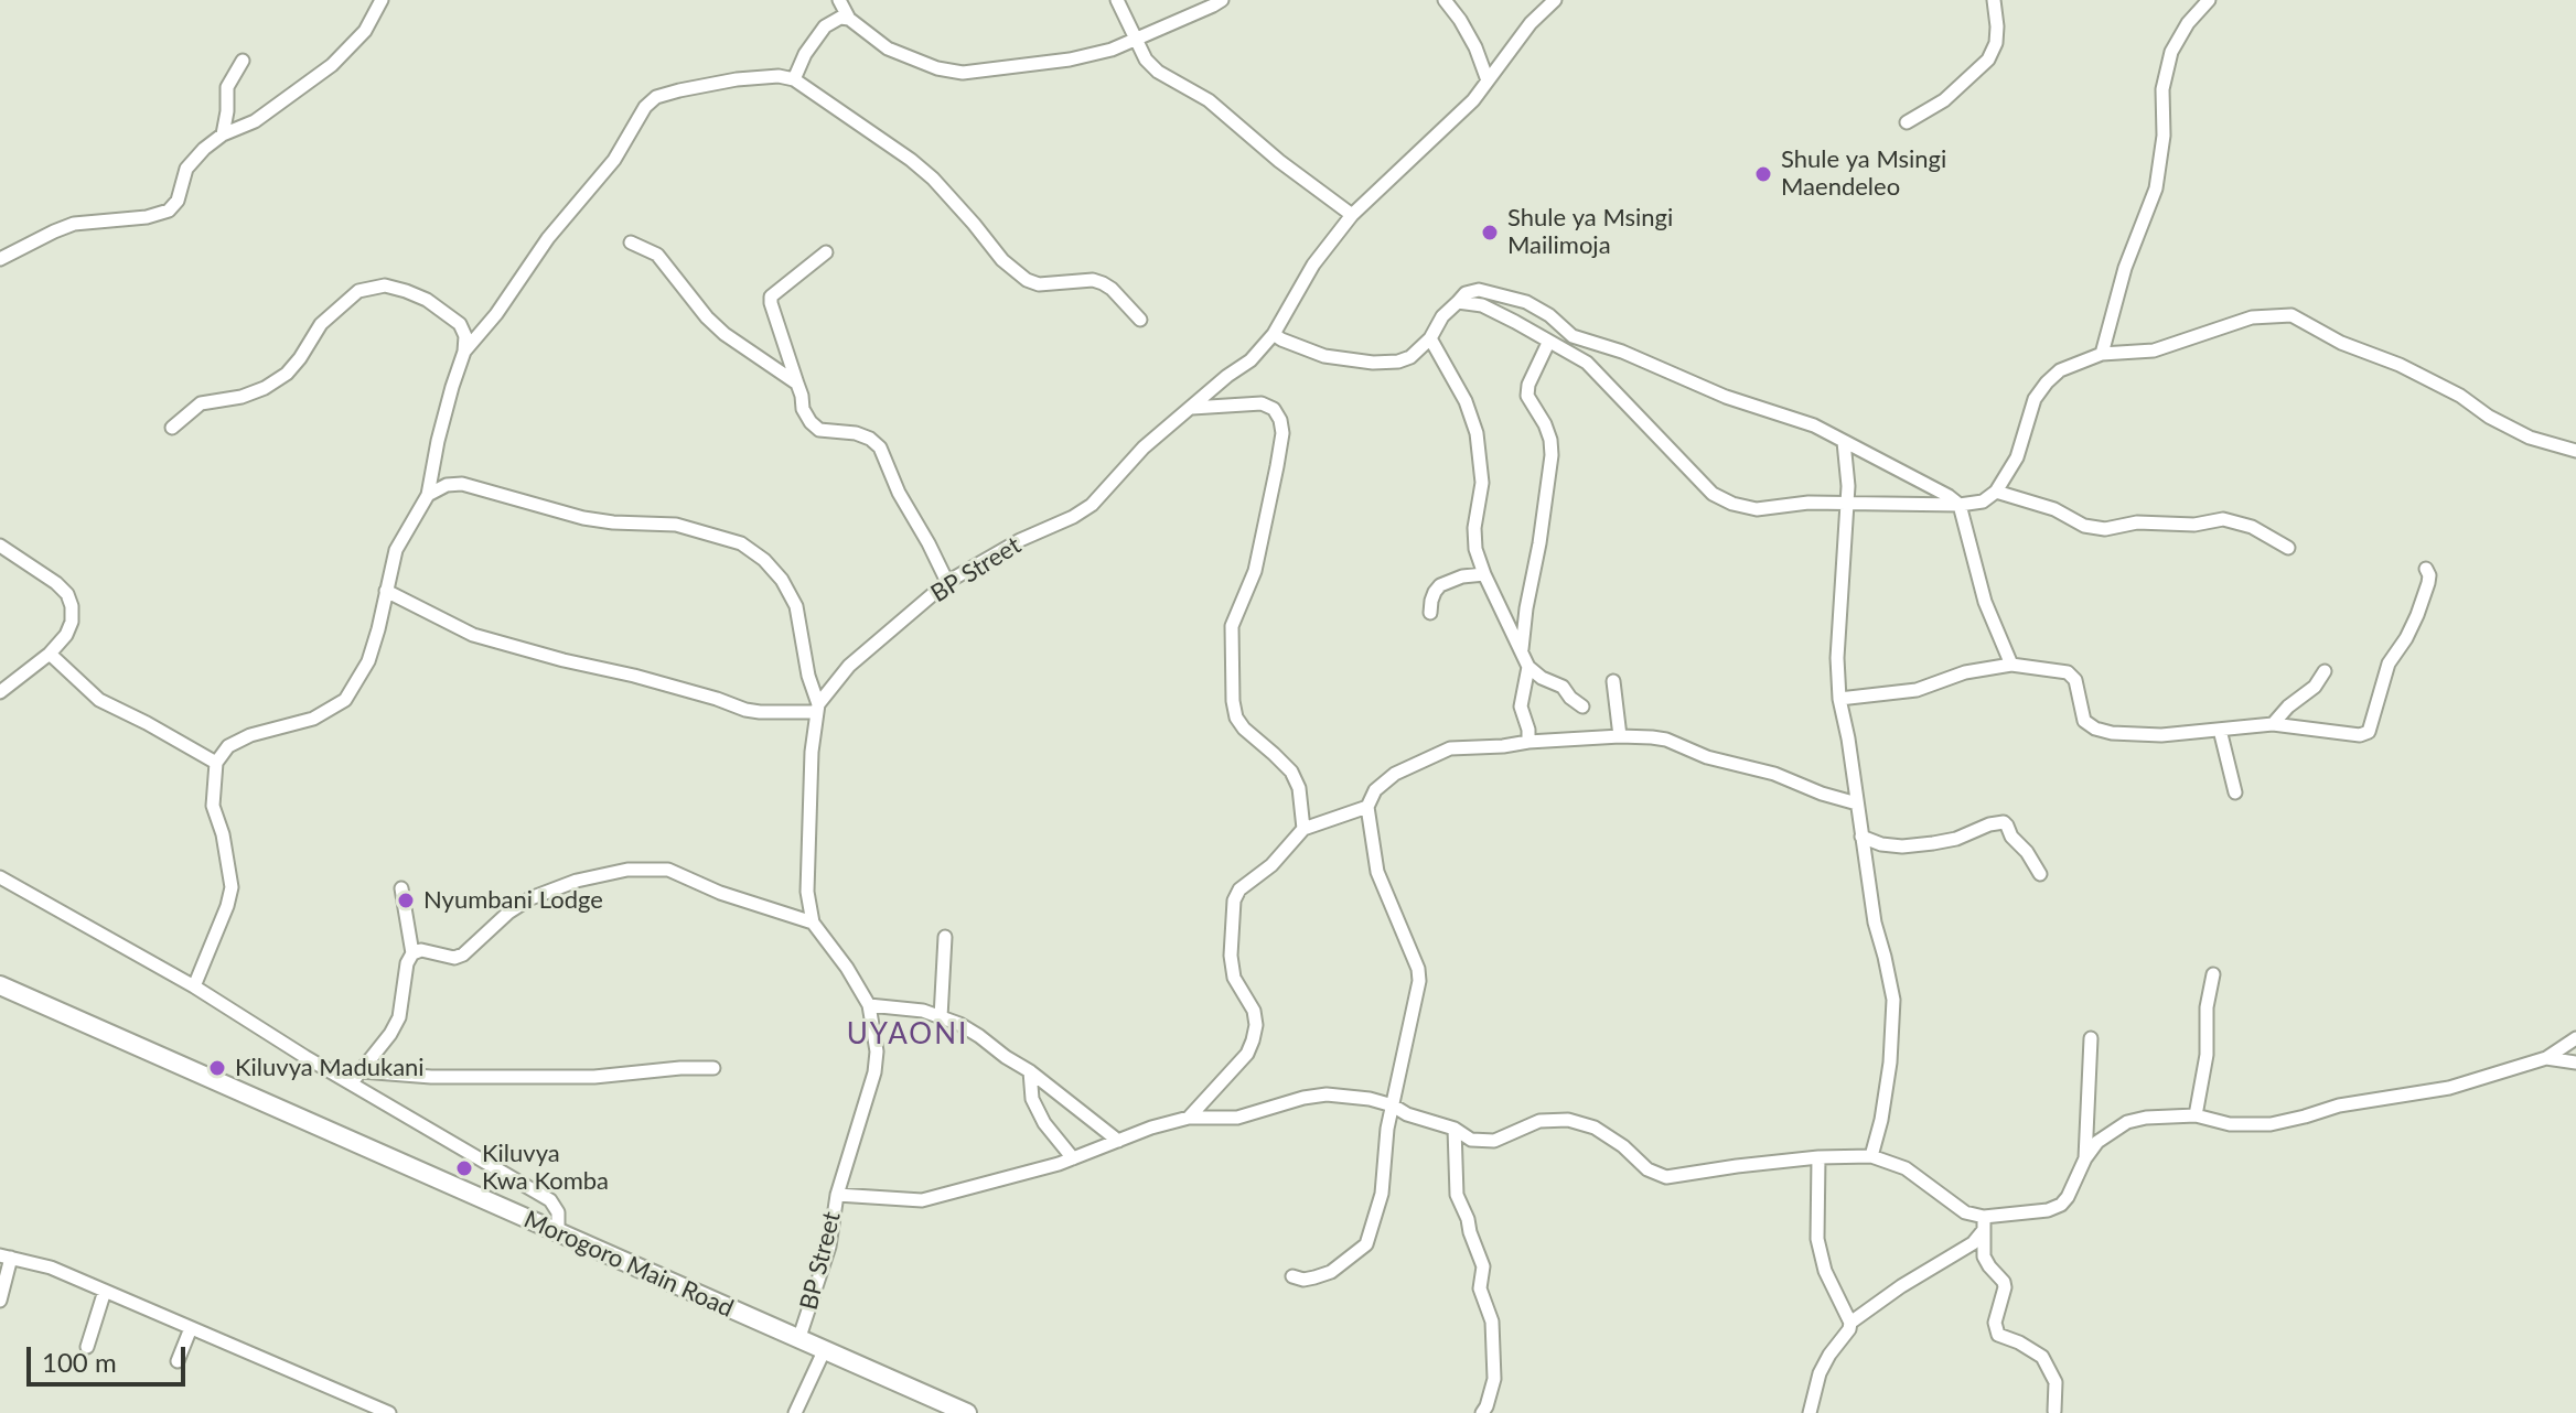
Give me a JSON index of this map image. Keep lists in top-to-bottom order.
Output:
{
  "streets": {
    "highway": ["Morogoro Main Road"],
    "street": ["BP Street"]
  },
  "crossings": [
    ["BP Street", "Morogoro Main Road"]
  ],
  "districts": ["UYAONI"],
  "places": [
    "Shule ya Msingi Maendeleo",
    "Shule ya Msingi Mailimoja",
    "Nyumbani Lodge",
    "Kiluvya Madukani",
    "Kiluvya Kwa Komba"
  ],
  "scale_bar": "100 m"
}
